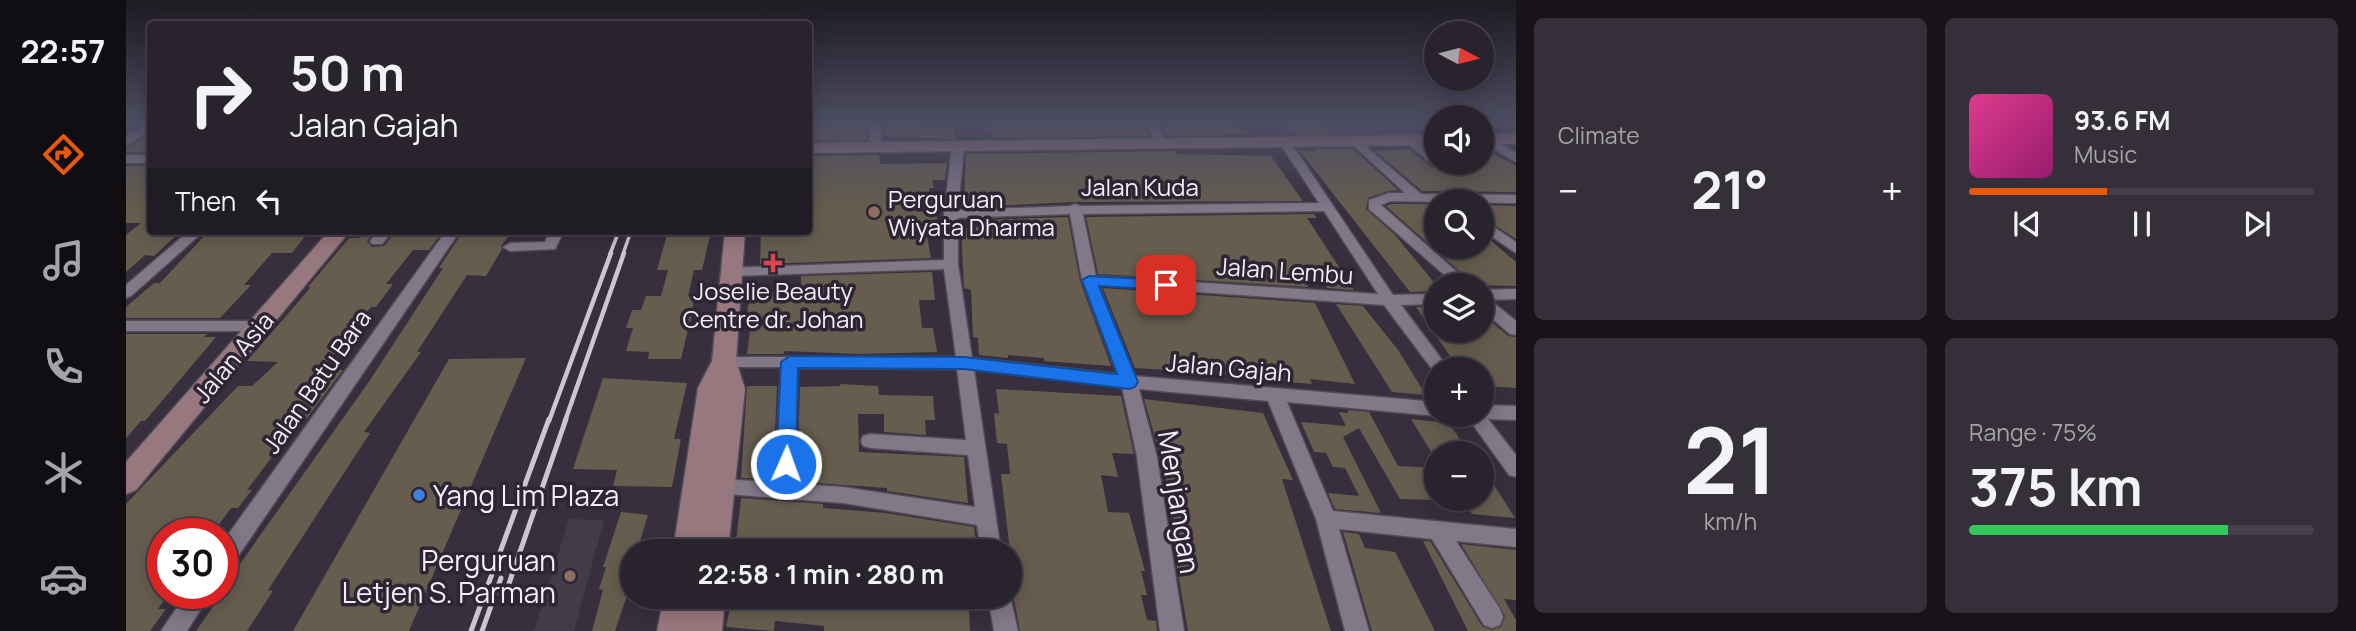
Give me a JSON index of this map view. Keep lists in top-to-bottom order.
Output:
{
  "streets": {
    "street": [
      "Jalan Kuda",
      "Jalan Lembu",
      "Jalan Asia",
      "Jalan Gajah",
      "Jalan Batu Bara",
      "Menjangan"
    ]
  },
  "crossings": [
    ["Jalan Kuda", "Menjangan"],
    ["Jalan Lembu", "Menjangan"],
    ["Jalan Gajah", "Menjangan"]
  ],
  "places": {
    "other": ["Perguruan Wiyata Dharma", "Yang Lim Plaza", "Perguruan Letjen S. Parman"],
    "health": ["Joselie Beauty Centre dr. Johan"]
  },
  "north": "right",
  "page": {
    "tabs": "22:57",
    "tile": [
      "Climate",
      ["21", "km/h"],
      ["Range · 75%", "375 km"]
    ],
    "map_buttons": ["+", "−"],
    "turn": ["50 m", "Jalan Gajah"],
    "song": ["93.6 FM", "Music"],
    "heat": ["−", "21°", "+"],
    "then": "Then",
    "limit": "30",
    "trip": "22:58 · 1 min · 280 m"
  }
}
